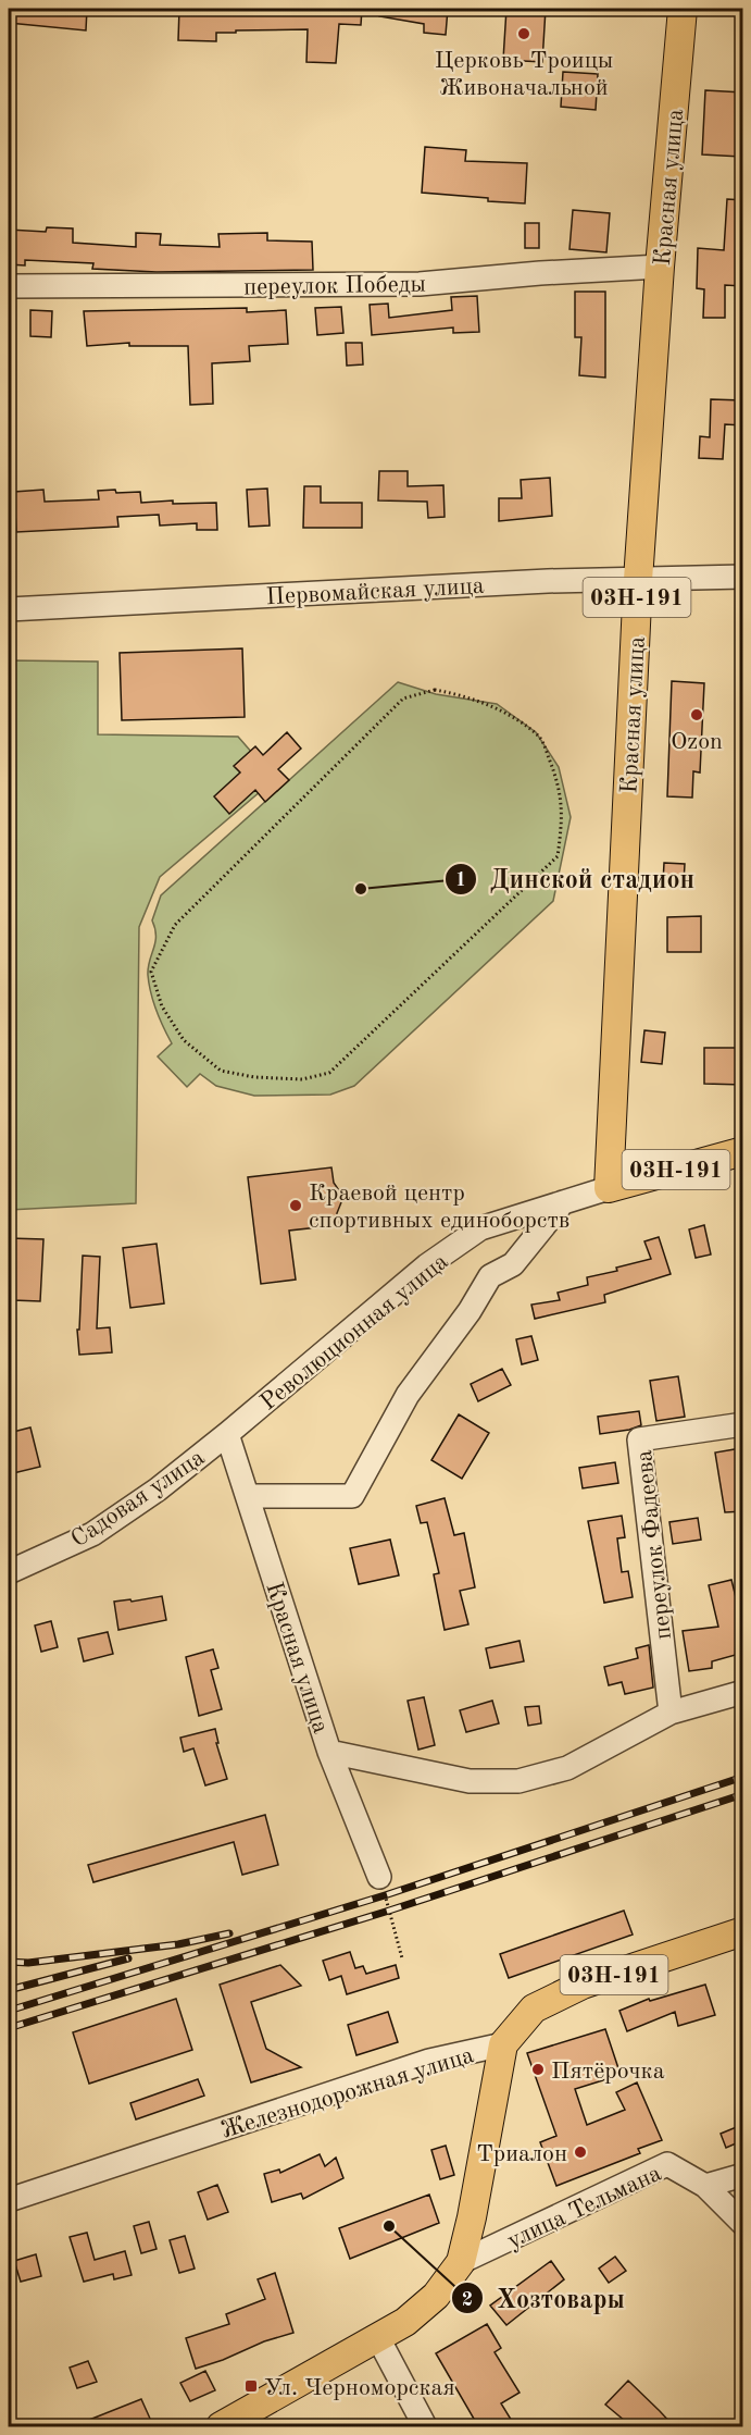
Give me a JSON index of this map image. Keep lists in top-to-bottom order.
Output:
{
  "streets": {
    "main road": [
      "Красная улица",
      "03Н-191",
      "Революционная улица",
      "Железнодорожная улица",
      "улица Тельмана"
    ],
    "street": [
      "переулок Победы",
      "Первомайская улица",
      "Садовая улица",
      "переулок Фадеева"
    ]
  },
  "crossings": [
    ["Красная улица", "переулок Победы"],
    ["Красная улица", "Первомайская улица"],
    ["Красная улица", "Революционная улица"],
    ["Красная улица", "Садовая улица"],
    ["Революционная улица", "Садовая улица"],
    ["Железнодорожная улица", "улица Тельмана"]
  ],
  "places": {
    "other": [
      "Церковь Троицы Живоначальной",
      "Ozon",
      "Динской стадион",
      "Краевой центр спортивных единоборств",
      "Пятёрочка",
      "Триалон",
      "Хозтовары"
    ],
    "transit": ["Ул. Черноморская"]
  }
}
